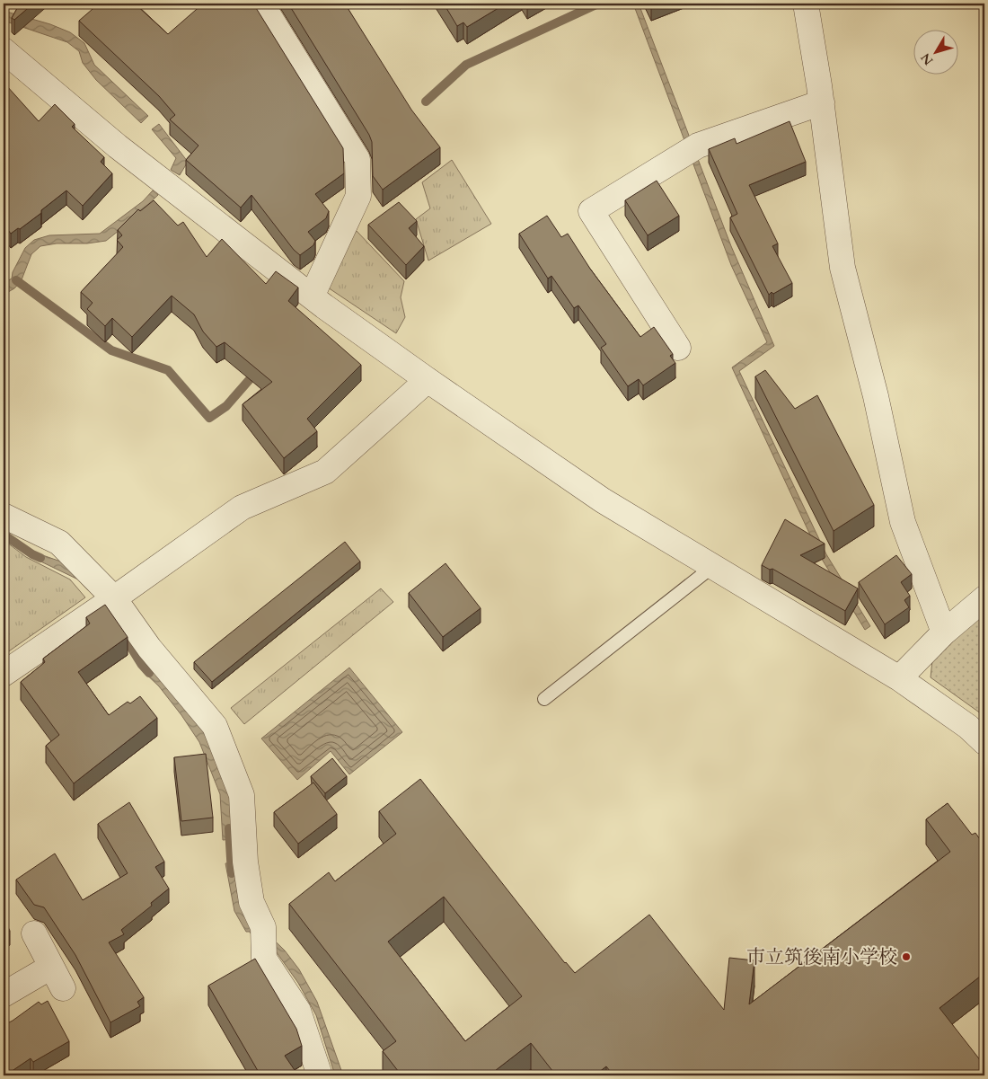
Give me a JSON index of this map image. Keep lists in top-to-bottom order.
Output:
{
  "places": ["市立筑後南小学校"],
  "north": "bottom left"
}
